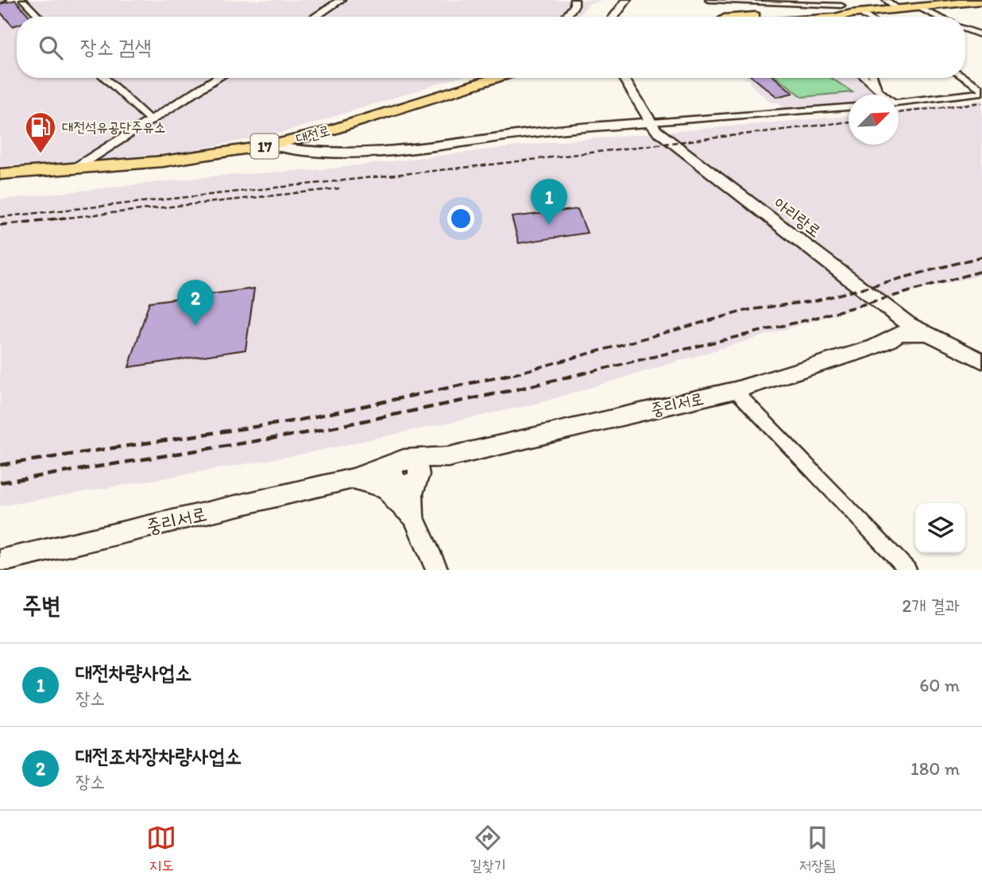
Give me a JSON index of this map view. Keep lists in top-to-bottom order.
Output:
{
  "streets": {
    "main road": [
      "대전로",
      "17",
      "아리랑로",
      "중리서로"
    ]
  },
  "places": {
    "fuel station": ["대전석유공단주유소"]
  },
  "north": "top right",
  "page": {
    "search": "장소 검색",
    "pins": ["1", "2"],
    "heading": ["주변", "2개 결과"],
    "list": [
      {
        "mark": "1",
        "name": "대전차량사업소",
        "note": "장소",
        "value": "60 m"
      },
      {
        "mark": "2",
        "name": "대전조차장차량사업소",
        "note": "장소",
        "value": "180 m"
      }
    ],
    "nav": ["지도", "길찾기", "저장됨"]
  }
}
